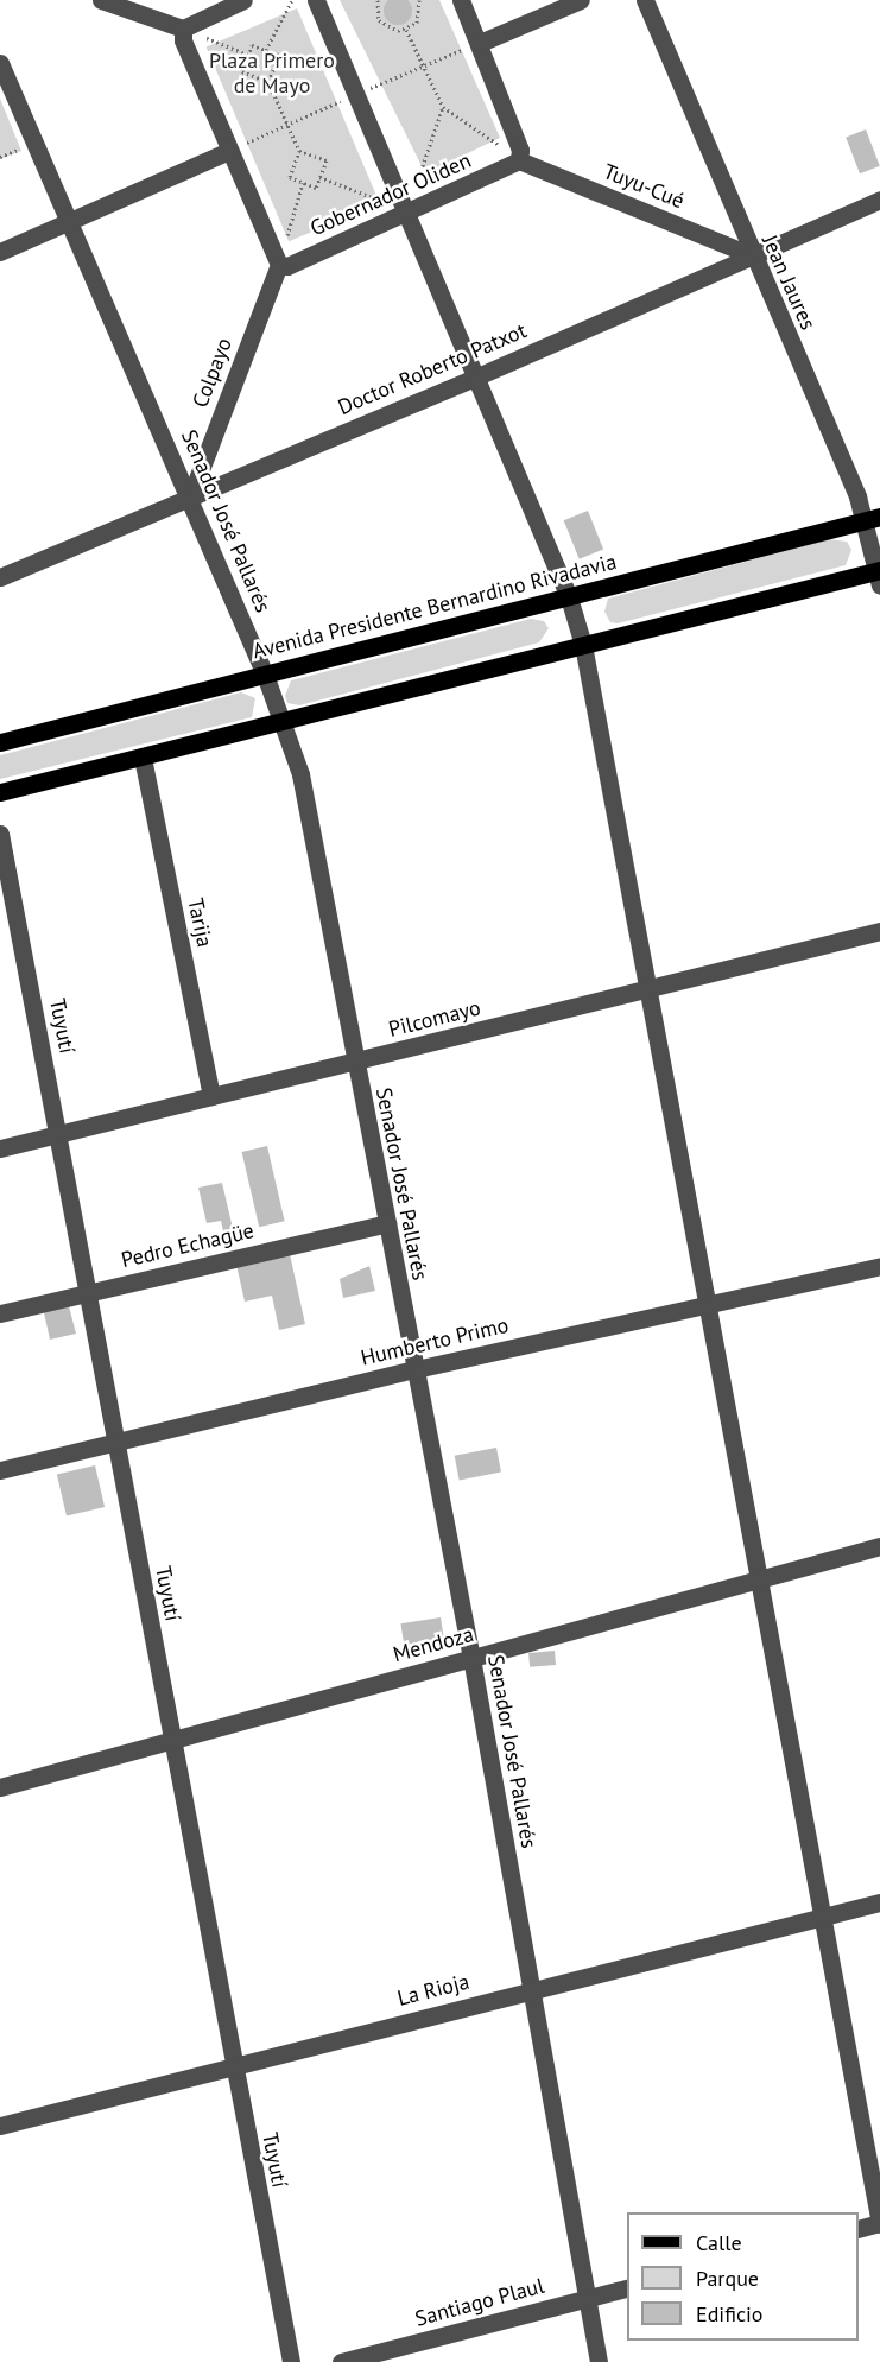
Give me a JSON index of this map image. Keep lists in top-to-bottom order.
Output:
{
  "streets": {
    "main road": ["Avenida Presidente Bernardino Rivadavia"],
    "street": [
      "Tuyu-Cué",
      "Gobernador Oliden",
      "Jean Jaures",
      "Doctor Roberto Patxot",
      "Colpayo",
      "Senador José Pallarés",
      "Tarija",
      "Pilcomayo",
      "Tuyutí",
      "Pedro Echagüe",
      "Humberto Primo",
      "Mendoza",
      "La Rioja",
      "Santiago Plaul"
    ]
  },
  "crossings": [
    ["Tuyu-Cué", "Gobernador Oliden"],
    ["Tuyu-Cué", "Jean Jaures"],
    ["Tuyu-Cué", "Doctor Roberto Patxot"],
    ["Gobernador Oliden", "Colpayo"],
    ["Jean Jaures", "Doctor Roberto Patxot"],
    ["Jean Jaures", "Avenida Presidente Bernardino Rivadavia"],
    ["Doctor Roberto Patxot", "Colpayo"],
    ["Doctor Roberto Patxot", "Senador José Pallarés"],
    ["Colpayo", "Senador José Pallarés"],
    ["Senador José Pallarés", "Avenida Presidente Bernardino Rivadavia"],
    ["Senador José Pallarés", "Pilcomayo"],
    ["Senador José Pallarés", "Pedro Echagüe"],
    ["Senador José Pallarés", "Humberto Primo"],
    ["Senador José Pallarés", "Mendoza"],
    ["Senador José Pallarés", "La Rioja"],
    ["Senador José Pallarés", "Santiago Plaul"],
    ["Tarija", "Pilcomayo"],
    ["Pilcomayo", "Tuyutí"],
    ["Tuyutí", "Pedro Echagüe"],
    ["Tuyutí", "Humberto Primo"],
    ["Tuyutí", "Mendoza"],
    ["Tuyutí", "La Rioja"]
  ],
  "parks": ["Plaza Primero de Mayo"],
  "legend": ["Calle", "Parque", "Edificio"]
}
